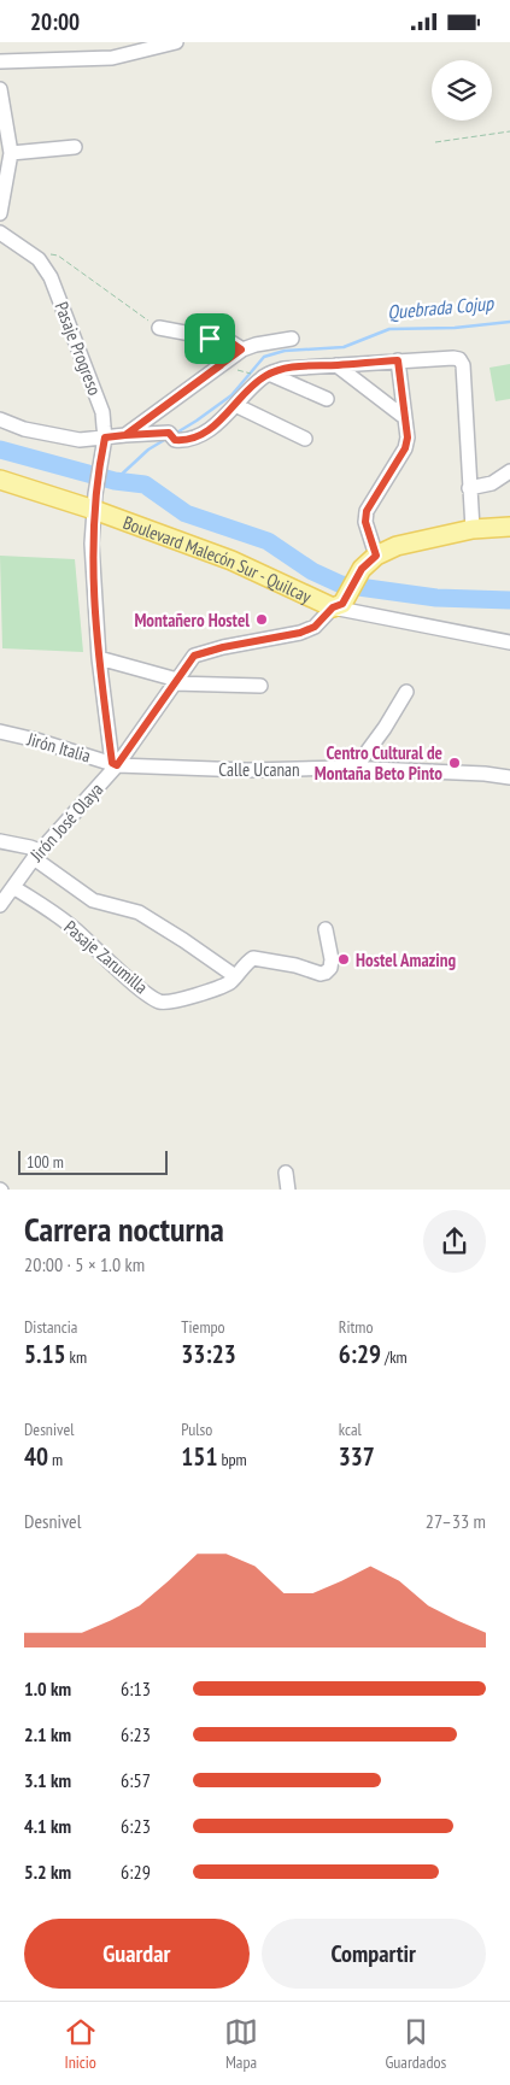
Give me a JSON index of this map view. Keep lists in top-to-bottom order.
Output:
{
  "streets": {
    "main road": ["Boulevard Malecón Sur - Quilcay"],
    "street": [
      "Pasaje Progreso",
      "Jirón Italia",
      "Calle Ucanan",
      "Jirón José Olaya",
      "Pasaje Zarumilla"
    ]
  },
  "crossings": [
    ["Pasaje Progreso", "Boulevard Malecón Sur - Quilcay"],
    ["Pasaje Progreso", "Jirón José Olaya"],
    ["Boulevard Malecón Sur - Quilcay", "Jirón José Olaya"],
    ["Jirón Italia", "Calle Ucanan"],
    ["Jirón Italia", "Jirón José Olaya"],
    ["Calle Ucanan", "Jirón José Olaya"],
    ["Jirón José Olaya", "Pasaje Zarumilla"]
  ],
  "water": ["Quebrada Cojup"],
  "places": ["Montañero Hostel", "Centro Cultural de Montaña Beto Pinto", "Hostel Amazing"],
  "scale_bar": "100 m",
  "page": {
    "status": "20:00",
    "scale": "100 m",
    "heading": ["Carrera nocturna", "20:00 · 5 × 1.0 km"],
    "stats": [
      ["Distancia", "5.15 km"],
      ["Tiempo", "33:23"],
      ["Ritmo", "6:29 /km"],
      ["Desnivel", "40 m"],
      ["Pulso", "151 bpm"],
      ["kcal", "337"]
    ],
    "chart": ["Desnivel", "27–33 m"],
    "list": [
      {
        "name": "1.0 km",
        "note": "6:13"
      },
      {
        "name": "2.1 km",
        "note": "6:23"
      },
      {
        "name": "3.1 km",
        "note": "6:57"
      },
      {
        "name": "4.1 km",
        "note": "6:23"
      },
      {
        "name": "5.2 km",
        "note": "6:29"
      }
    ],
    "buttons": ["Guardar", "Compartir"],
    "tabs": ["Inicio", "Mapa", "Guardados"]
  }
}
